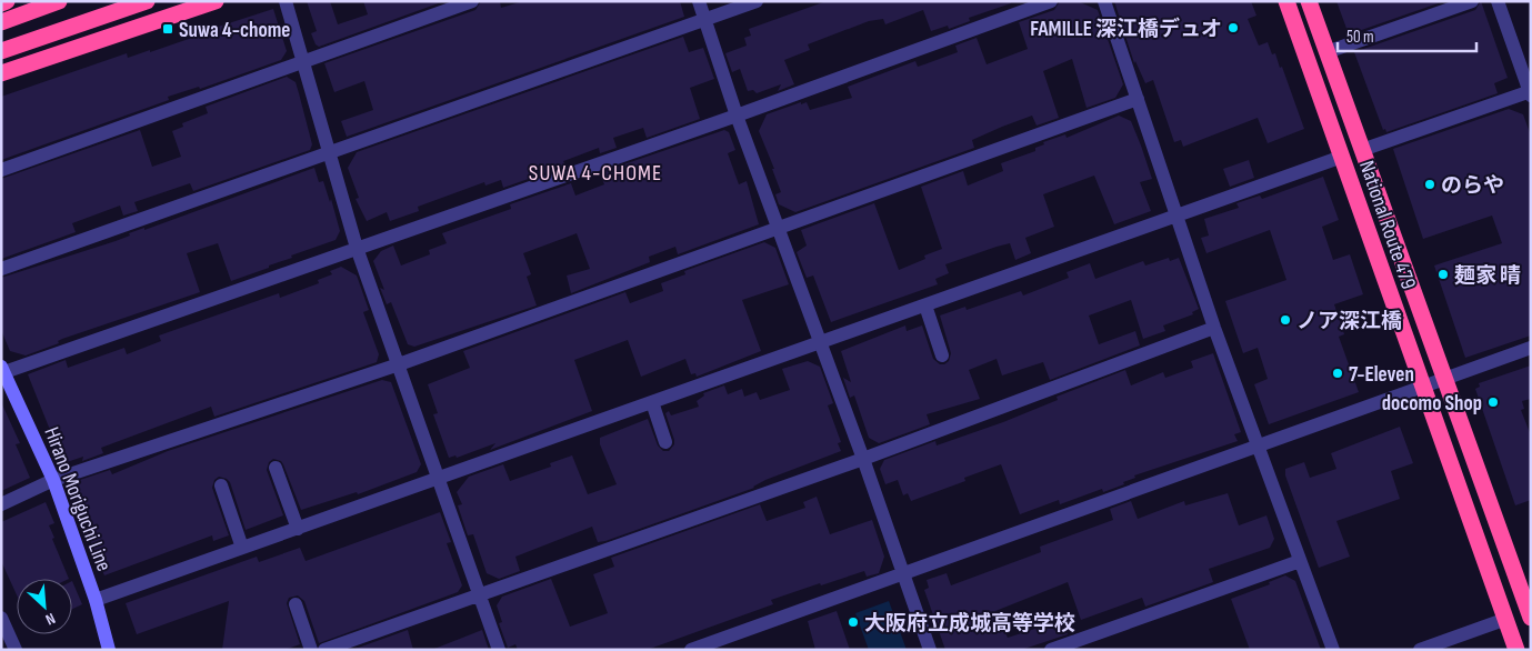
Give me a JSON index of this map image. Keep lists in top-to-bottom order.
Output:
{
  "streets": {
    "highway": ["National Route 479"],
    "main road": ["Hirano Moriguchi Line"]
  },
  "districts": ["SUWA 4-CHOME"],
  "places": {
    "other": [
      "FAMILLE 深江橋デュオ",
      "のらや",
      "麺家 晴",
      "ノア深江橋",
      "7-Eleven",
      "docomo Shop",
      "大阪府立成城高等学校"
    ],
    "transit": ["Suwa 4-chome"]
  },
  "scale_bar": "50 m",
  "north": "bottom right"
}
